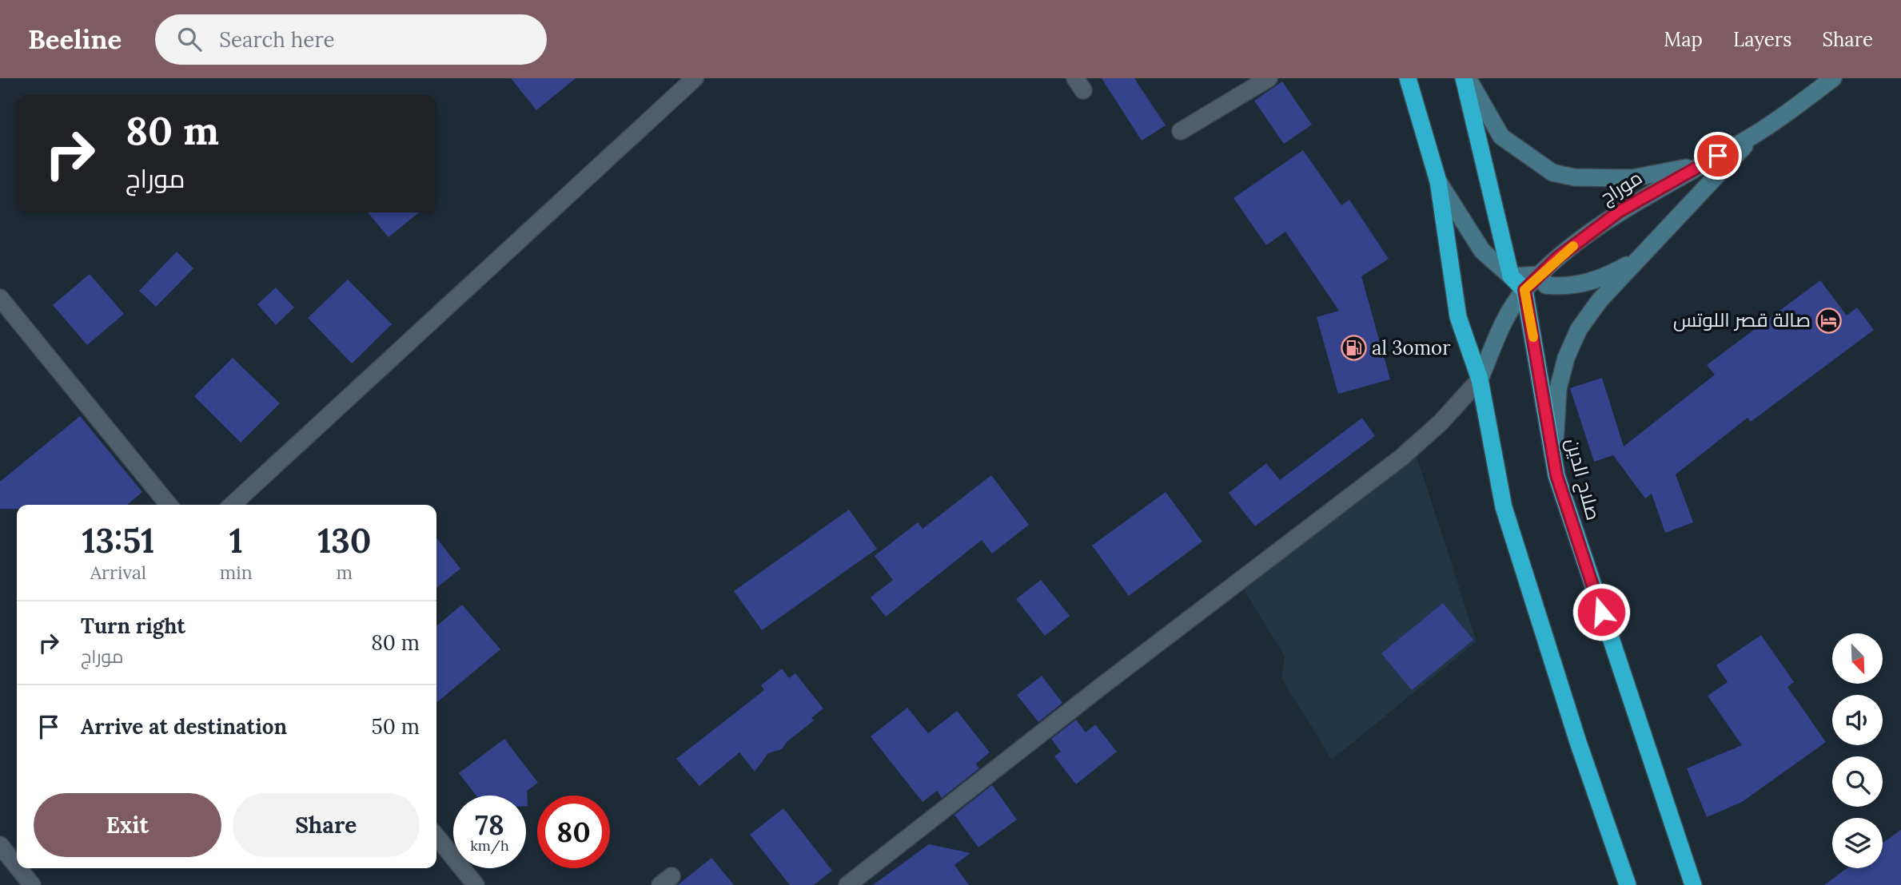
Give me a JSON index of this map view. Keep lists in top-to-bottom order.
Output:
{
  "streets": {
    "highway": ["صلاح الدين"],
    "main road": ["موراج"]
  },
  "crossings": [
    ["موراج", "صلاح الدين"]
  ],
  "places": {
    "hotel": ["صالة قصر اللوتس"],
    "fuel station": ["al 3omor"]
  },
  "north": "bottom right",
  "page": {
    "header": "Beeline",
    "search": "Search here",
    "nav": ["Map", "Layers", "Share"],
    "turn": ["80 m", "موراج"],
    "eta": [
      "13:51",
      "Arrival",
      "1",
      "min",
      "130",
      "m"
    ],
    "list": [
      {
        "name": "Turn right",
        "note": "موراج",
        "value": "80 m"
      },
      {
        "name": "Arrive at destination",
        "value": "50 m"
      }
    ],
    "buttons": ["Exit", "Share"],
    "speed": "78 km/h",
    "limit": "80"
  }
}
